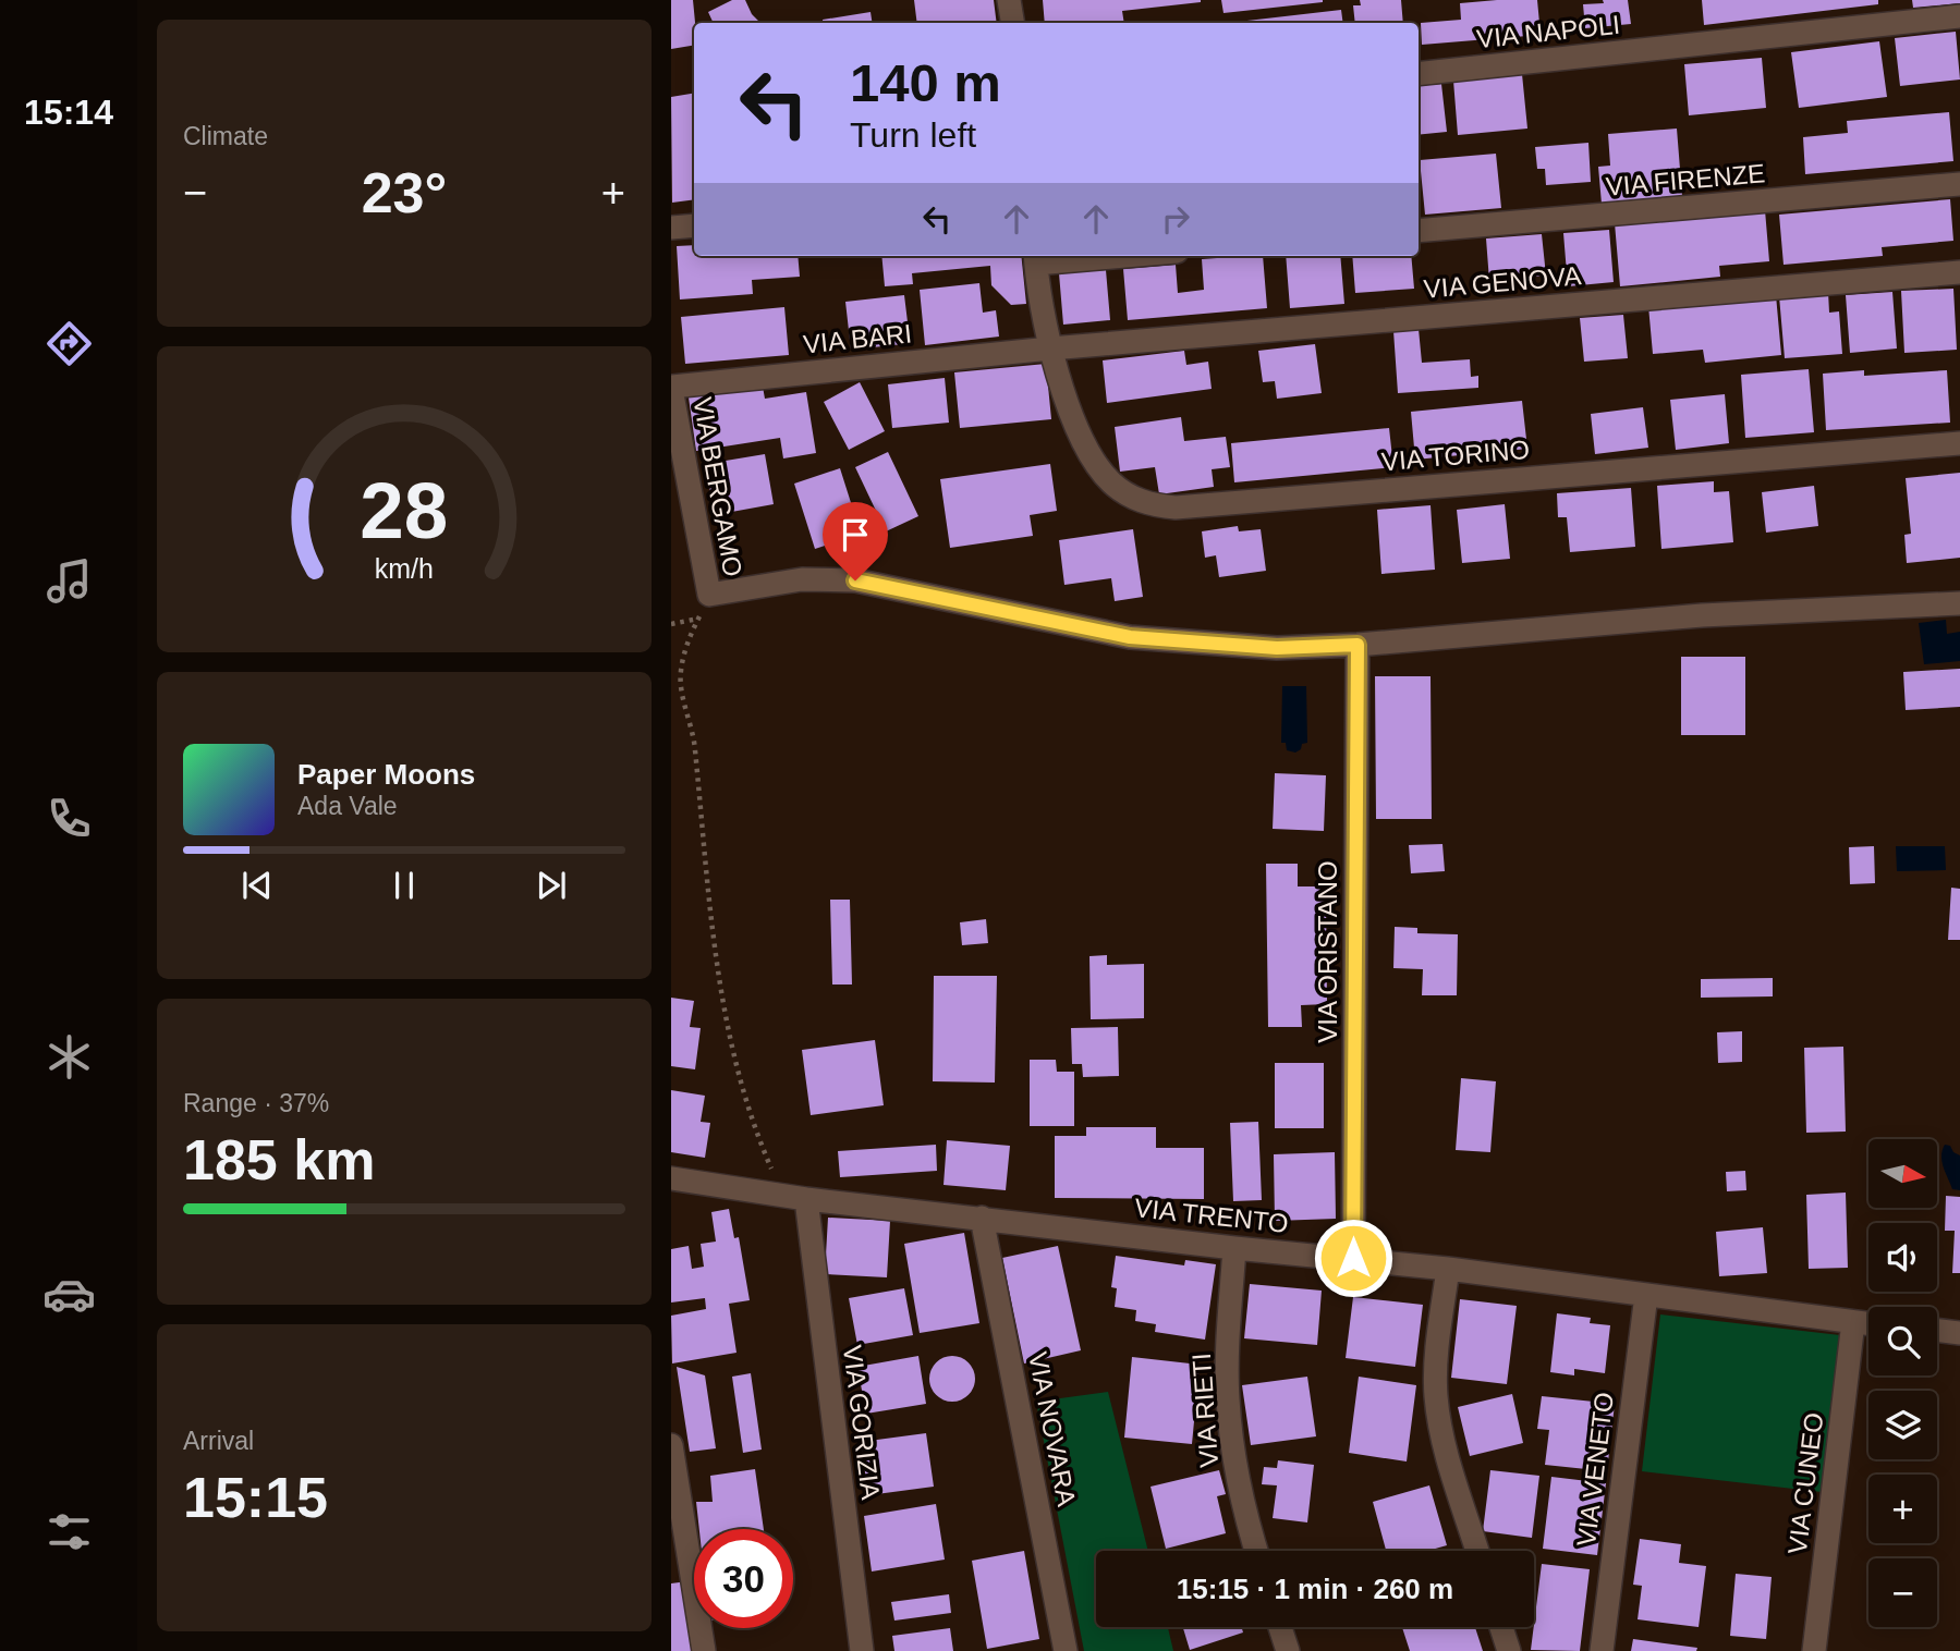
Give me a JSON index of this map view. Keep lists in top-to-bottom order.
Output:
{
  "streets": {
    "street": [
      "VIA NAPOLI",
      "VIA FIRENZE",
      "VIA GENOVA",
      "VIA BARI",
      "VIA TORINO",
      "VIA BERGAMO",
      "VIA ORISTANO",
      "VIA TRENTO",
      "VIA RIETI",
      "VIA GORIZIA",
      "VIA NOVARA",
      "VIA VENETO",
      "VIA CUNEO"
    ]
  },
  "crossings": [
    ["VIA GENOVA", "VIA BARI"],
    ["VIA GENOVA", "VIA TORINO"],
    ["VIA BARI", "VIA TORINO"],
    ["VIA BARI", "VIA BERGAMO"],
    ["VIA ORISTANO", "VIA TRENTO"],
    ["VIA TRENTO", "VIA RIETI"],
    ["VIA TRENTO", "VIA GORIZIA"],
    ["VIA TRENTO", "VIA NOVARA"],
    ["VIA TRENTO", "VIA VENETO"],
    ["VIA TRENTO", "VIA CUNEO"]
  ],
  "north": "right",
  "page": {
    "tabs": "15:14",
    "tile": [
      "Climate",
      ["Range · 37%", "185 km"],
      ["Arrival", "15:15"]
    ],
    "turn": ["140 m", "Turn left"],
    "heat": ["−", "23°", "+"],
    "song": ["Paper Moons", "Ada Vale"],
    "map_buttons": ["+", "−"],
    "limit": "30",
    "trip": "15:15 · 1 min · 260 m",
    "gauge": ["28", "km/h"]
  }
}
